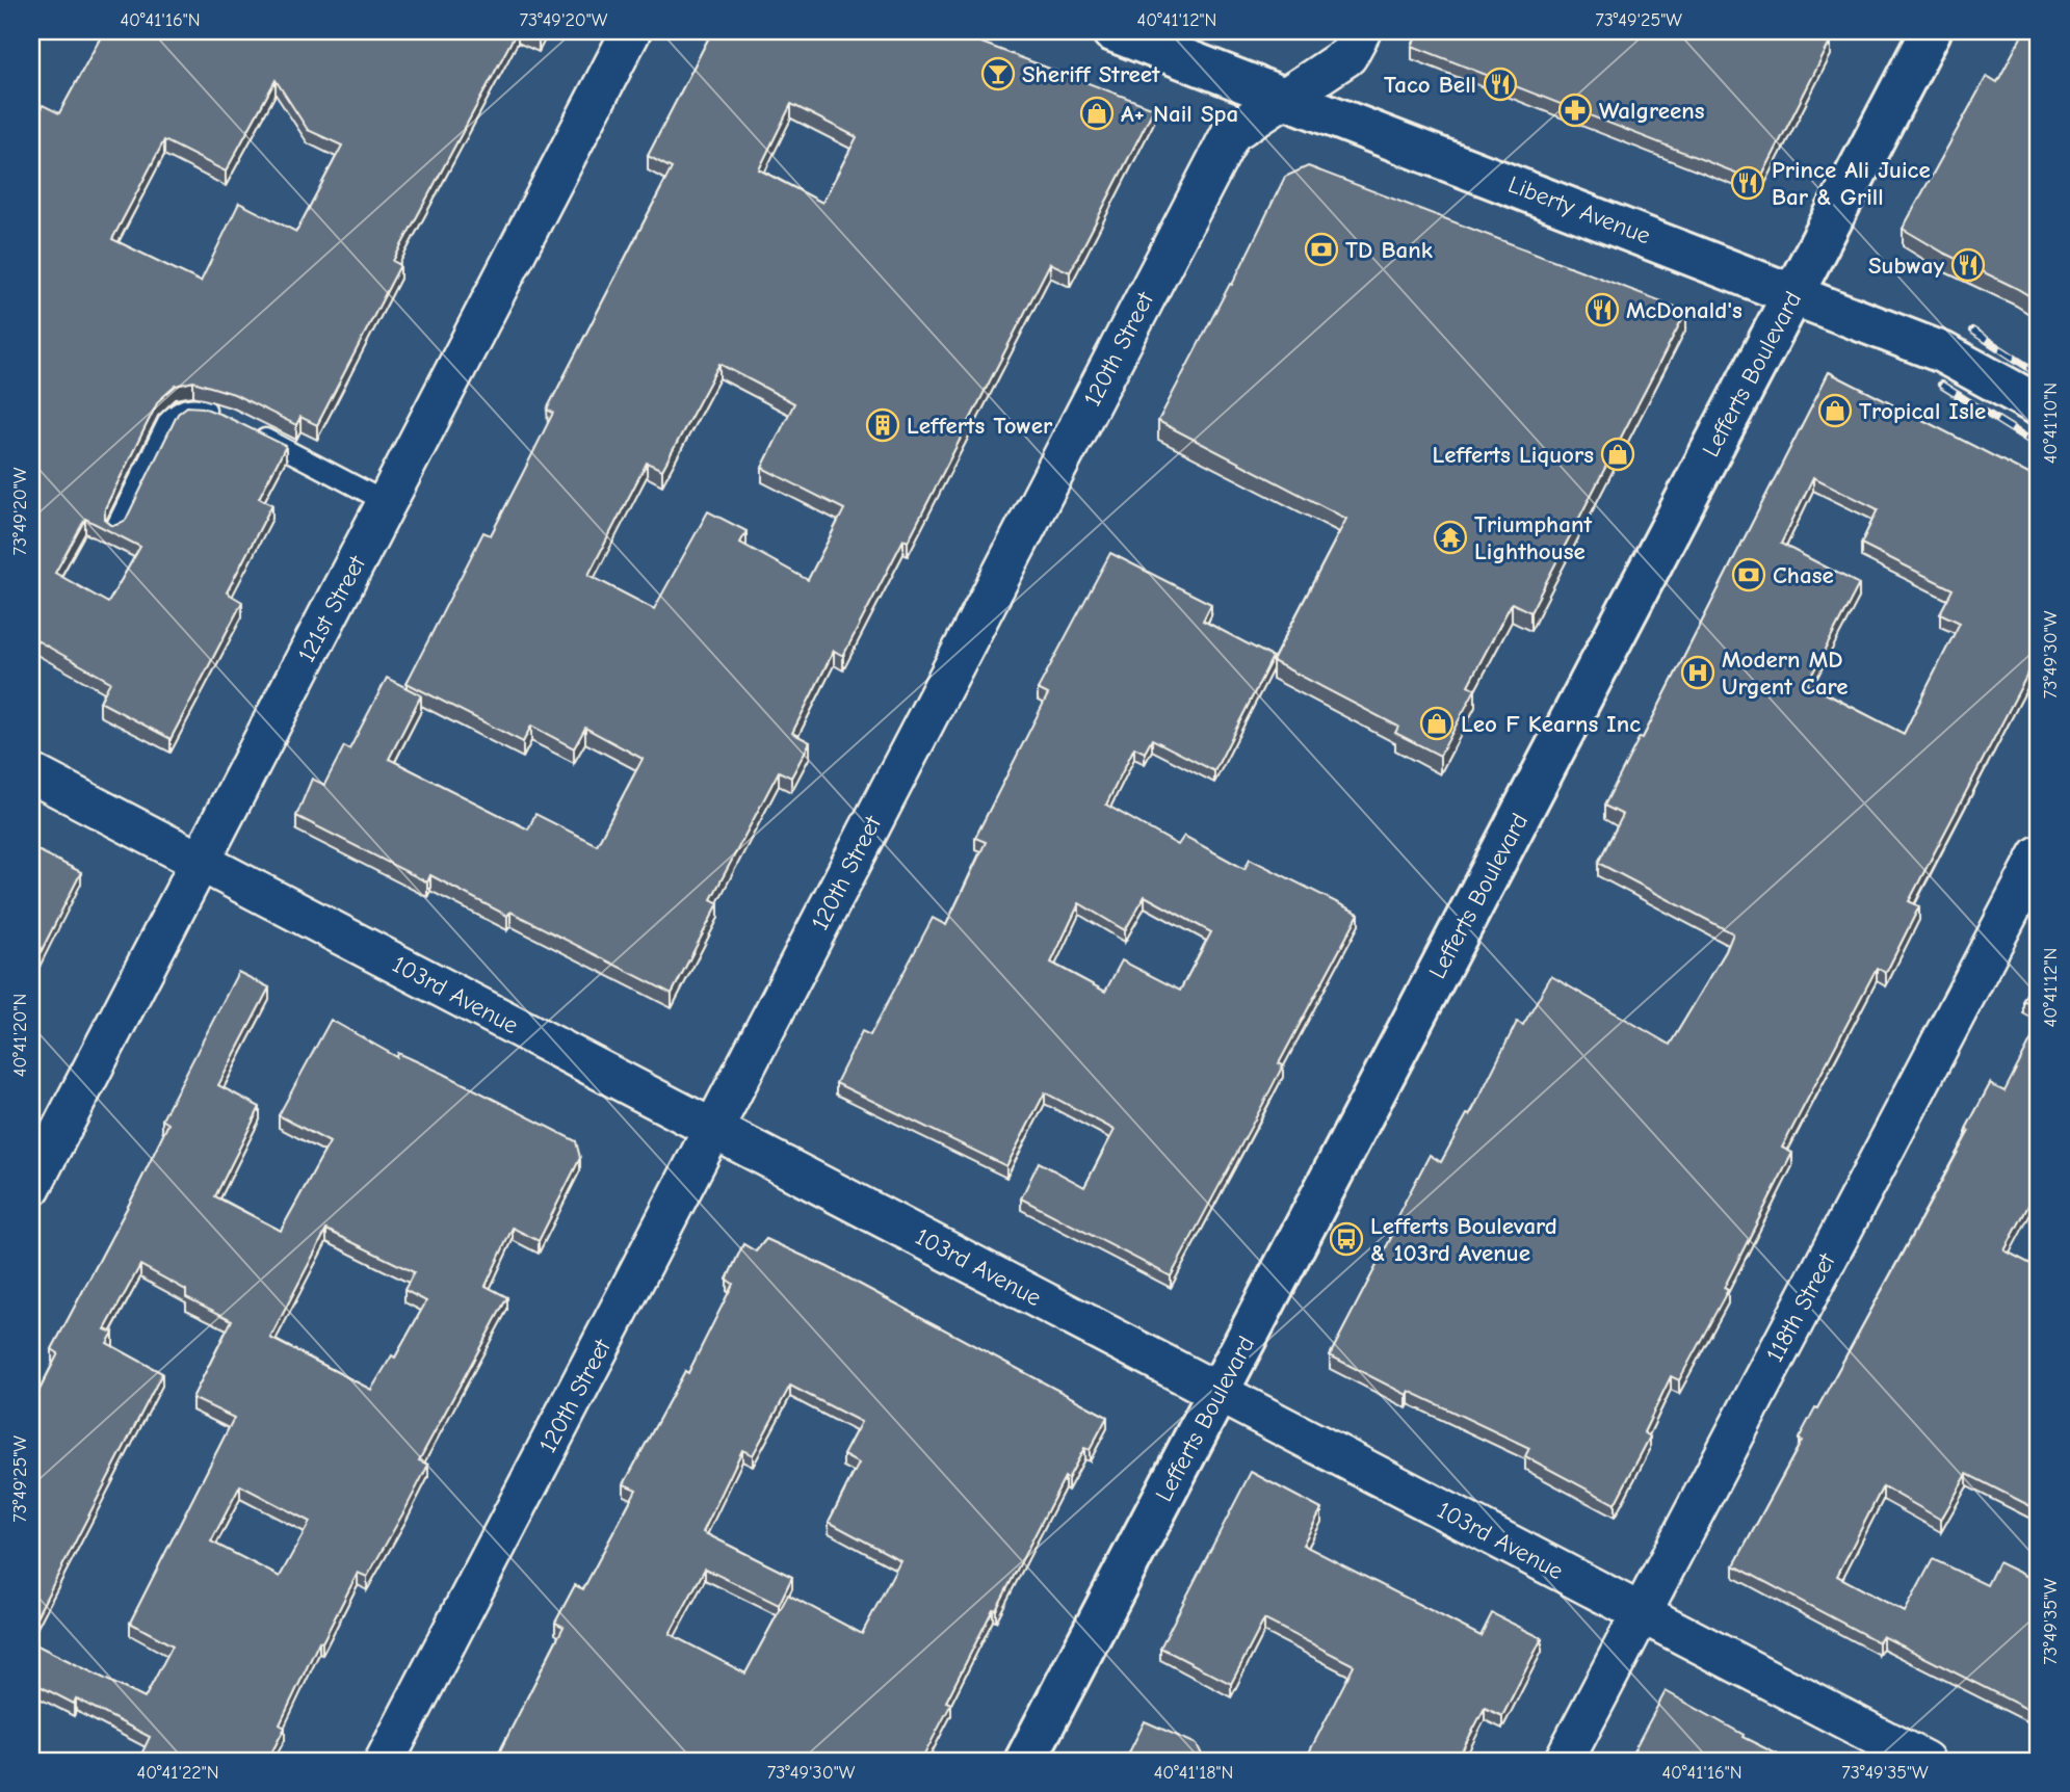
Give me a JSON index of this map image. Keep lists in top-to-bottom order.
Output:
{
  "streets": {
    "street": [
      "Liberty Avenue",
      "120th Street",
      "Lefferts Boulevard",
      "121st Street",
      "103rd Avenue",
      "118th Street"
    ]
  },
  "crossings": [
    ["Liberty Avenue", "120th Street"],
    ["Liberty Avenue", "Lefferts Boulevard"],
    ["120th Street", "103rd Avenue"],
    ["Lefferts Boulevard", "103rd Avenue"],
    ["121st Street", "103rd Avenue"],
    ["103rd Avenue", "118th Street"]
  ],
  "places": {
    "bar": ["Sheriff Street"],
    "restaurant": [
      "Taco Bell",
      "Prince Ali Juice Bar & Grill",
      "Subway",
      "McDonald's"
    ],
    "pharmacy": ["Walgreens"],
    "shop": [
      "A+ Nail Spa",
      "Tropical Isle",
      "Lefferts Liquors",
      "Leo F Kearns Inc"
    ],
    "bank": ["TD Bank", "Chase"],
    "building": ["Lefferts Tower"],
    "temple": ["Triumphant Lighthouse"],
    "hospital": ["Modern MD Urgent Care"],
    "bus stop": ["Lefferts Boulevard & 103rd Avenue"]
  },
  "coordinates": [
    "40°41'16\"N",
    "73°49'20\"W",
    "40°41'12\"N",
    "73°49'25\"W",
    "40°41'10\"N",
    "73°49'30\"W",
    "40°41'20\"N",
    "73°49'35\"W",
    "40°41'22\"N",
    "40°41'18\"N"
  ]
}
